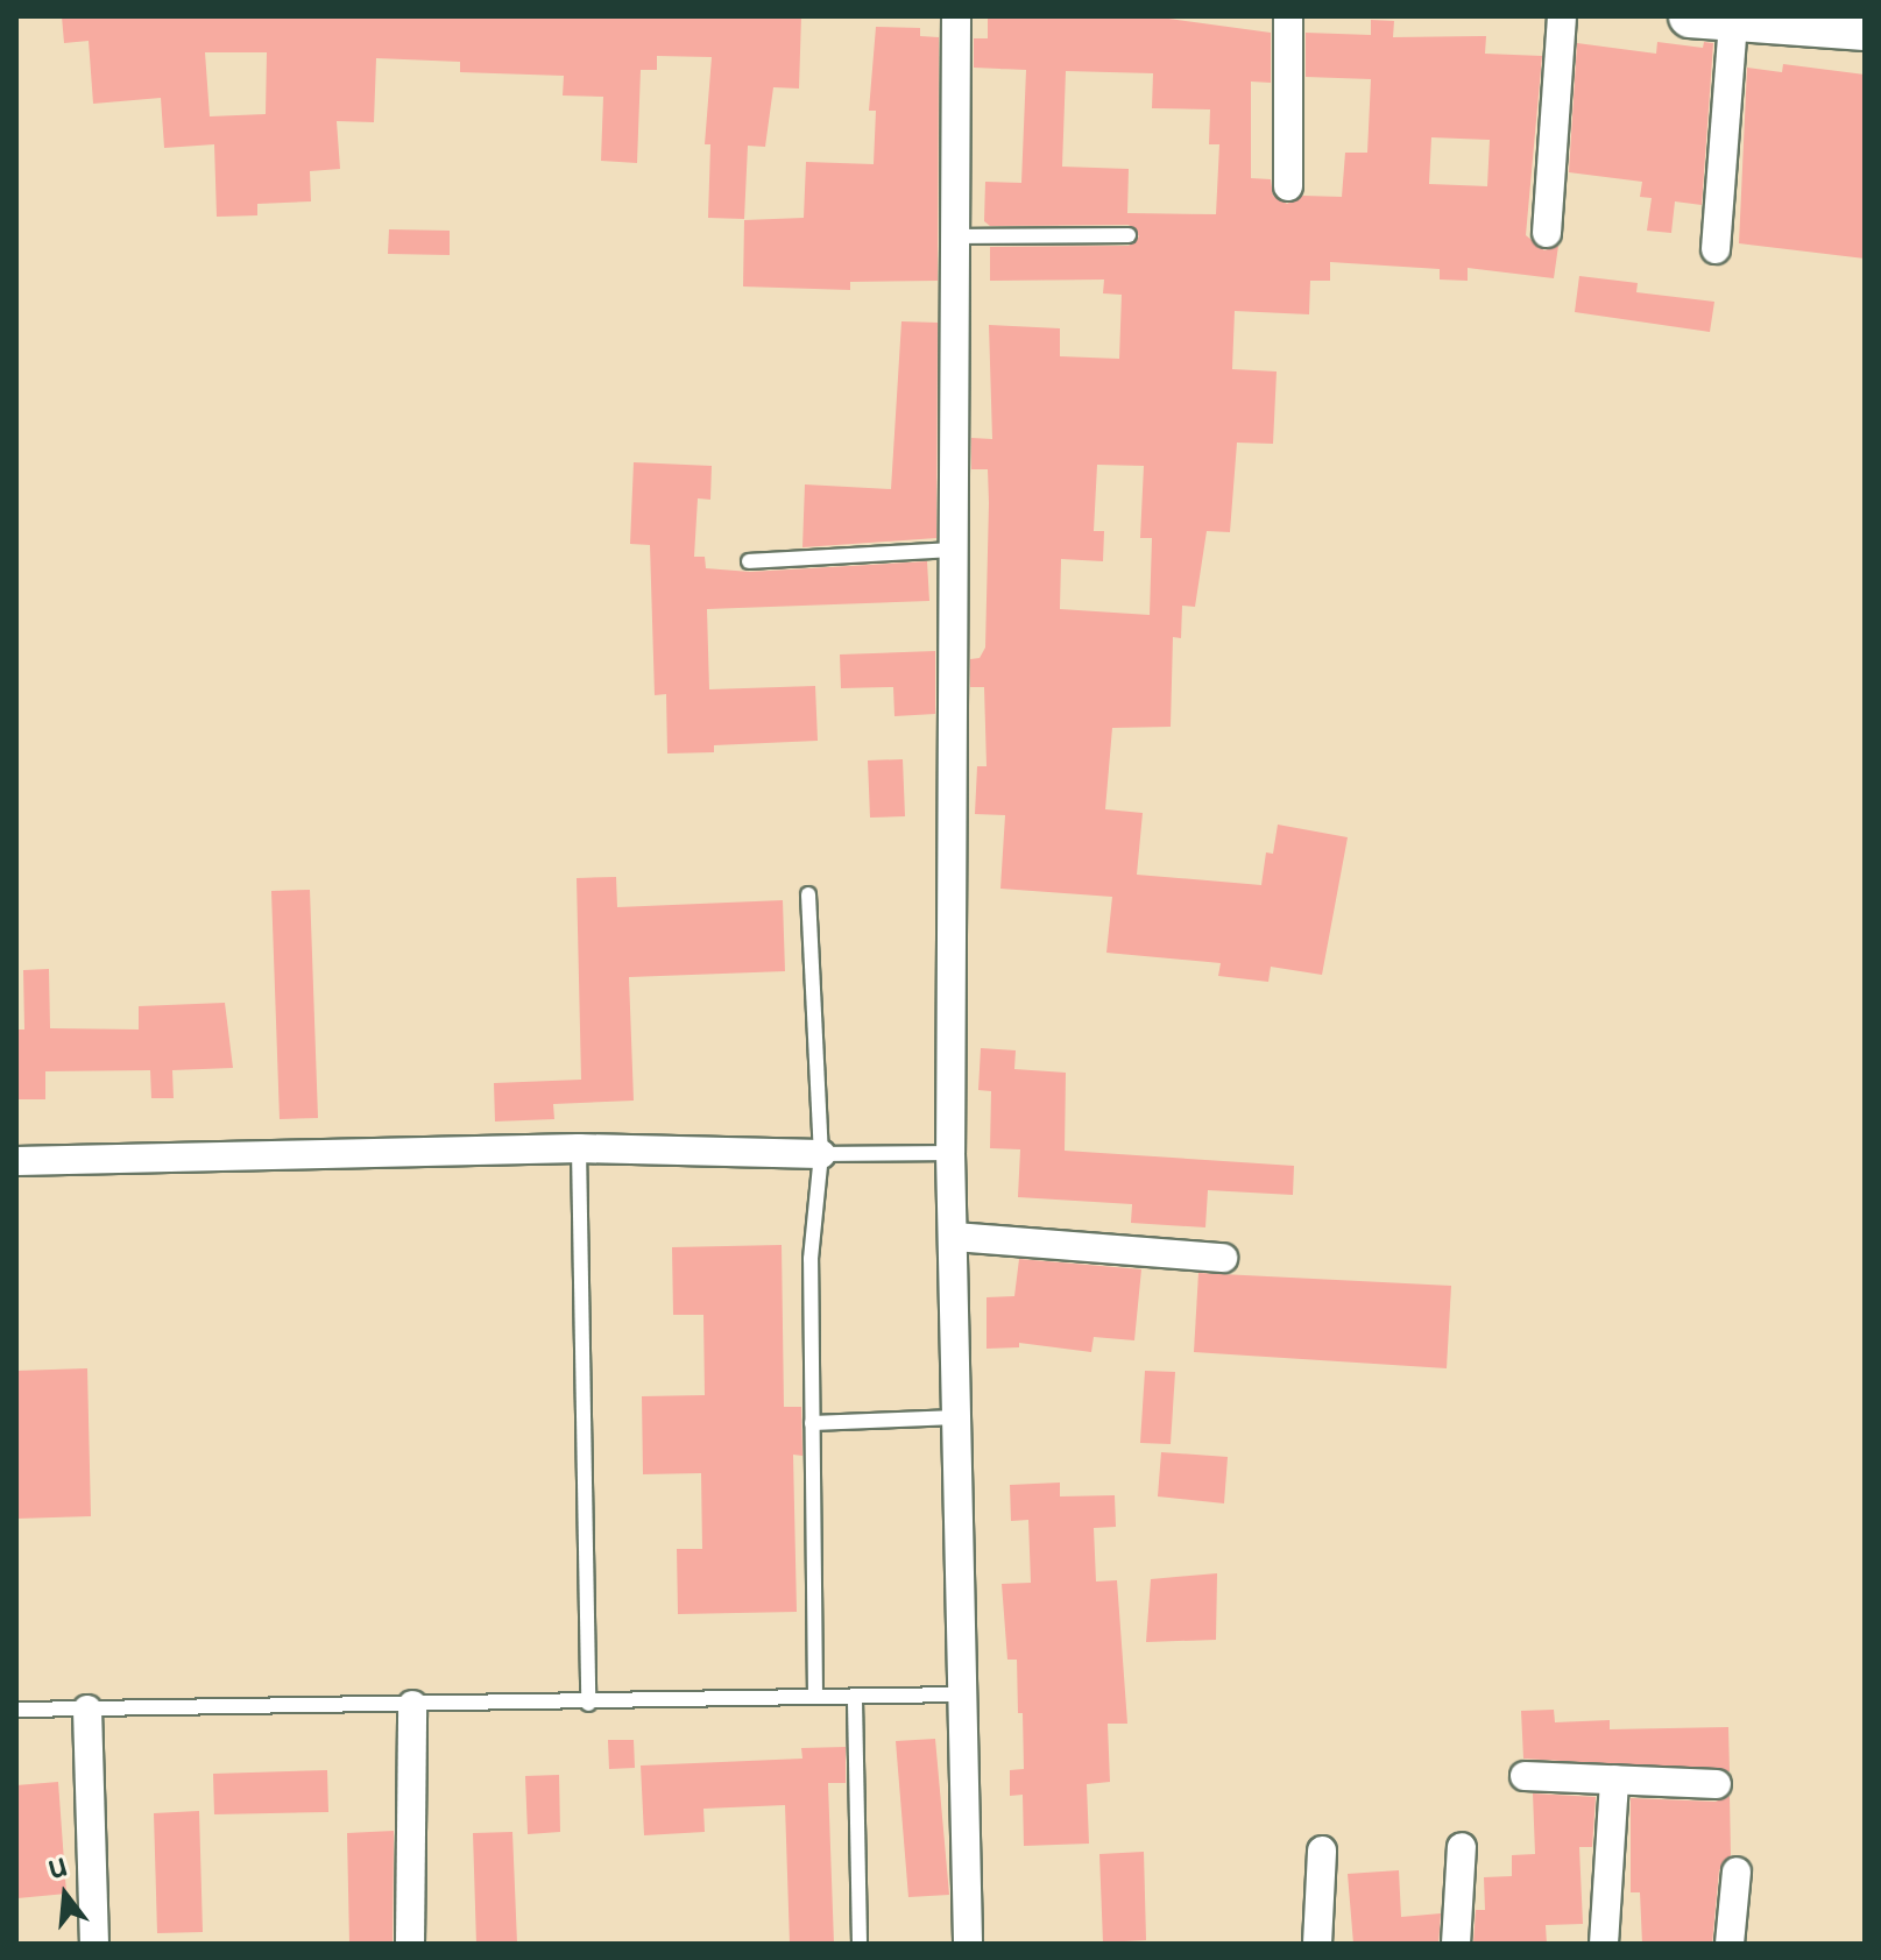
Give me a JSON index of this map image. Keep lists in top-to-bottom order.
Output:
{
  "north": "top"
}
